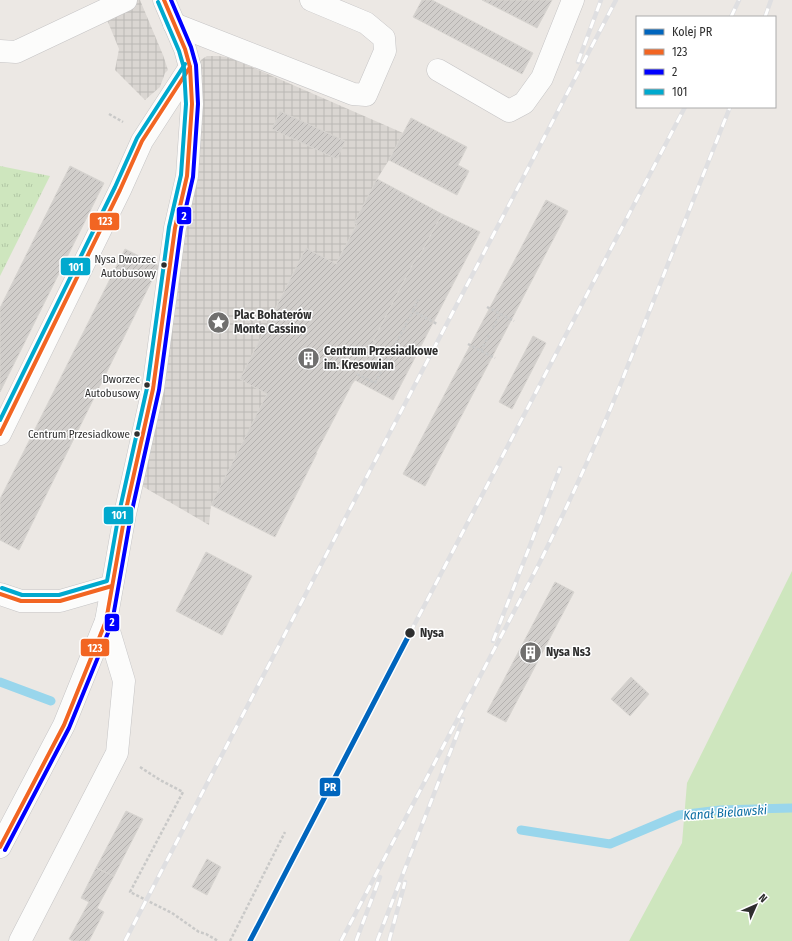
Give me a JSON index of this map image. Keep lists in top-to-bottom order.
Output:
{
  "water": ["Kanał Bielawski"],
  "places": {
    "other": [
      "Nysa Dworzec Autobusowy",
      "Dworzec Autobusowy",
      "Centrum Przesiadkowe",
      "Nysa"
    ],
    "place": ["Plac Bohaterów Monte Cassino"],
    "building": ["Centrum Przesiadkowe im. Kresowian", "Nysa Ns3"]
  },
  "lines": [
    "transit line 123",
    "transit line 2",
    "transit line 101",
    "rail line PR"
  ],
  "legend": [
    "Kolej PR",
    "123",
    "2",
    "101"
  ],
  "north": "top right"
}
